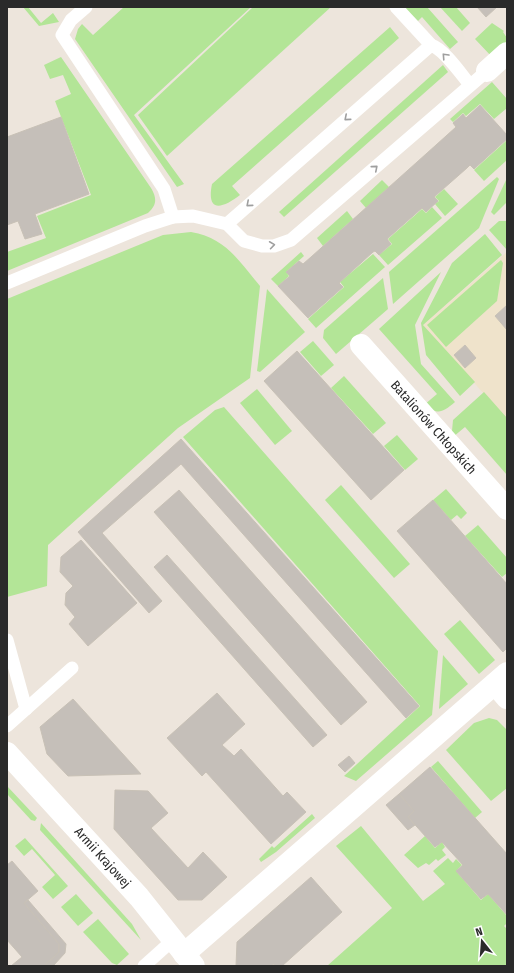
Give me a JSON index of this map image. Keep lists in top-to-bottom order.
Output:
{
  "streets": {
    "street": ["Batalionów Chłopskich", "Armii Krajowej"]
  },
  "north": "top"
}
